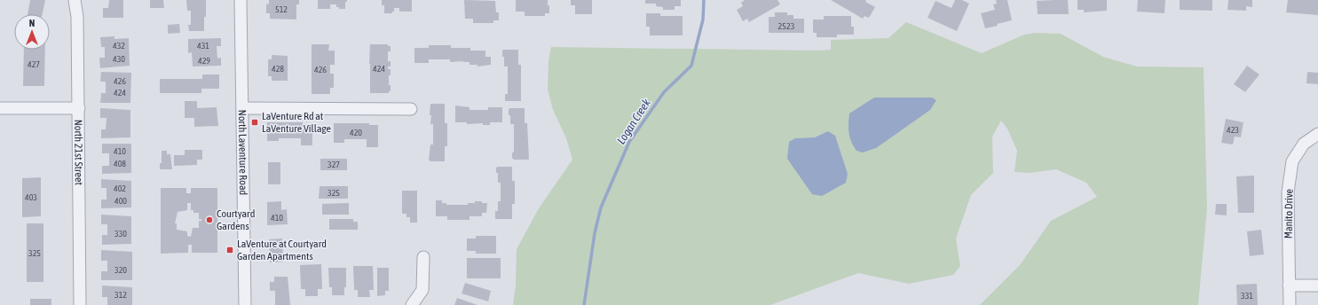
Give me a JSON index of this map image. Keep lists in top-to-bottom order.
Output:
{
  "streets": {
    "street": ["North 21st Street", "North Laventure Road", "Manito Drive"]
  },
  "water": ["Logan Creek"],
  "places": {
    "transit": ["LaVenture Rd at LaVenture Village", "LaVenture at Courtyard Garden Apartments"],
    "other": ["Courtyard Gardens"]
  },
  "house_numbers": [
    "512",
    "2523",
    "432",
    "431",
    "430",
    "429",
    "427",
    "428",
    "424",
    "426",
    "426",
    "424",
    "423",
    "420",
    "410",
    "408",
    "327",
    "402",
    "325",
    "403",
    "400",
    "410",
    "330",
    "325",
    "320",
    "312",
    "331"
  ],
  "north": "top"
}
